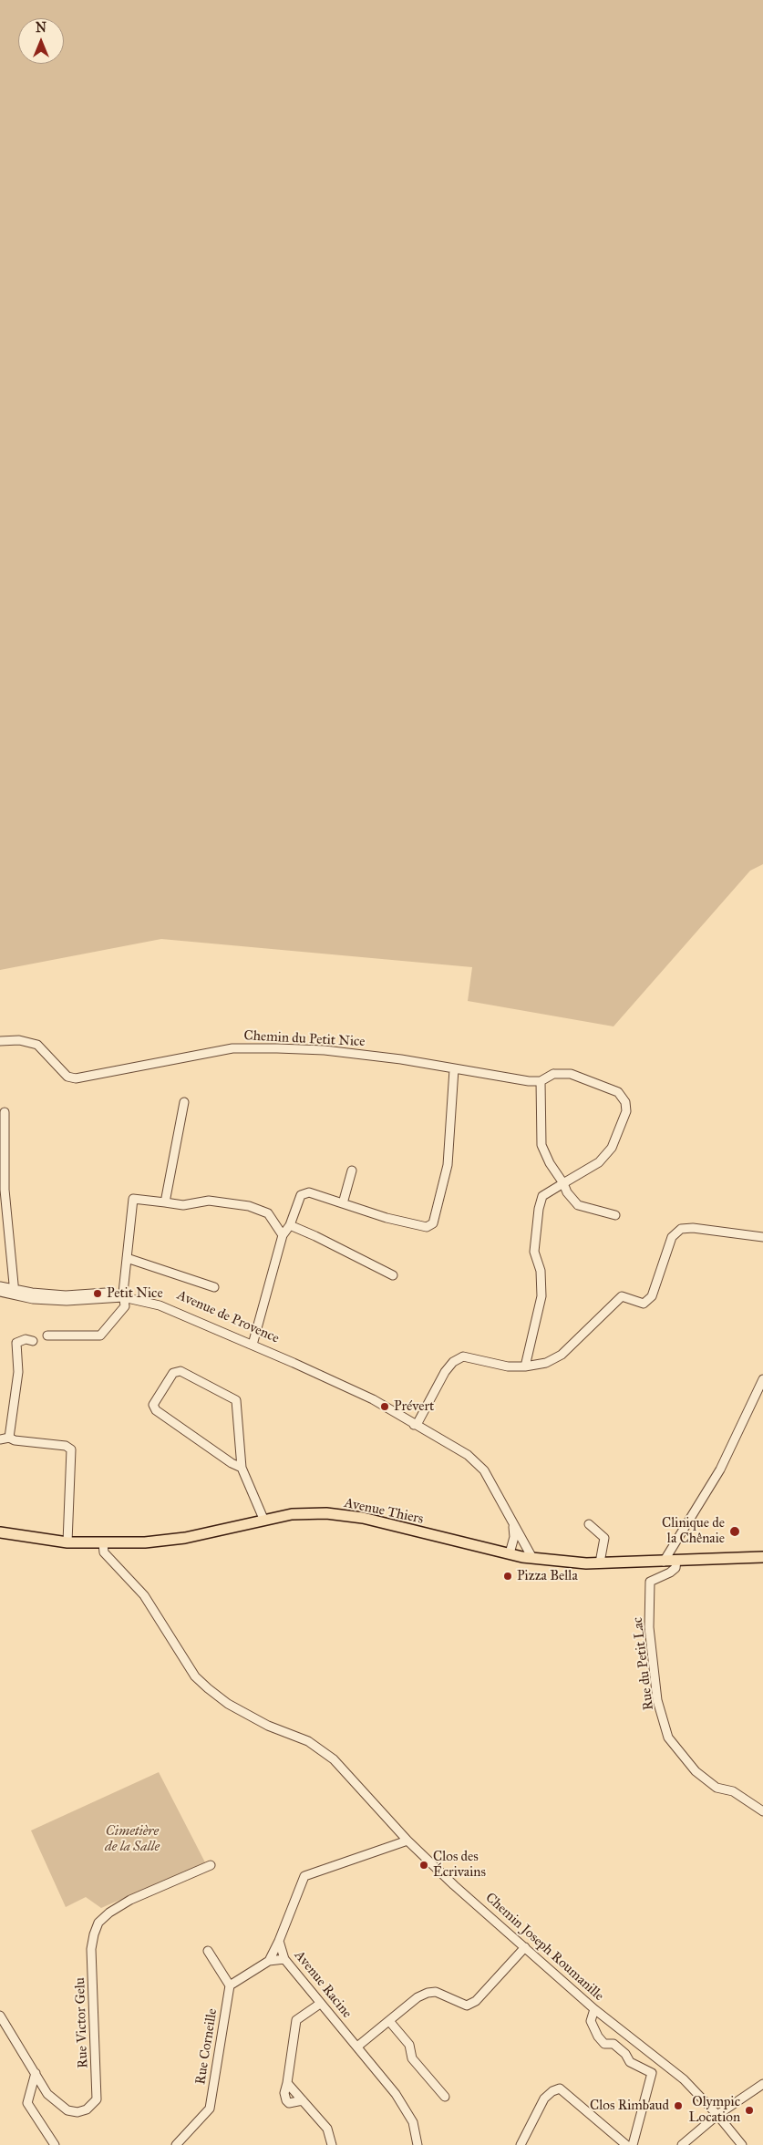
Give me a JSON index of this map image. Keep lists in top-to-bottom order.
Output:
{
  "streets": {
    "main road": ["Avenue Thiers"],
    "street": [
      "Chemin du Petit Nice",
      "Avenue de Provence",
      "Rue du Petit Lac",
      "Chemin Joseph Roumanille",
      "Avenue Racine",
      "Rue Victor Gelu",
      "Rue Corneille"
    ]
  },
  "crossings": [
    ["Avenue de Provence", "Avenue Thiers"],
    ["Avenue Thiers", "Rue du Petit Lac"],
    ["Avenue Thiers", "Chemin Joseph Roumanille"],
    ["Chemin Joseph Roumanille", "Avenue Racine"]
  ],
  "parks": ["Cimetière de la Salle"],
  "places": [
    "Petit Nice",
    "Prévert",
    "Clinique de la Chênaie",
    "Pizza Bella",
    "Clos des Écrivains",
    "Clos Rimbaud",
    "Olympic Location"
  ],
  "north": "top"
}
